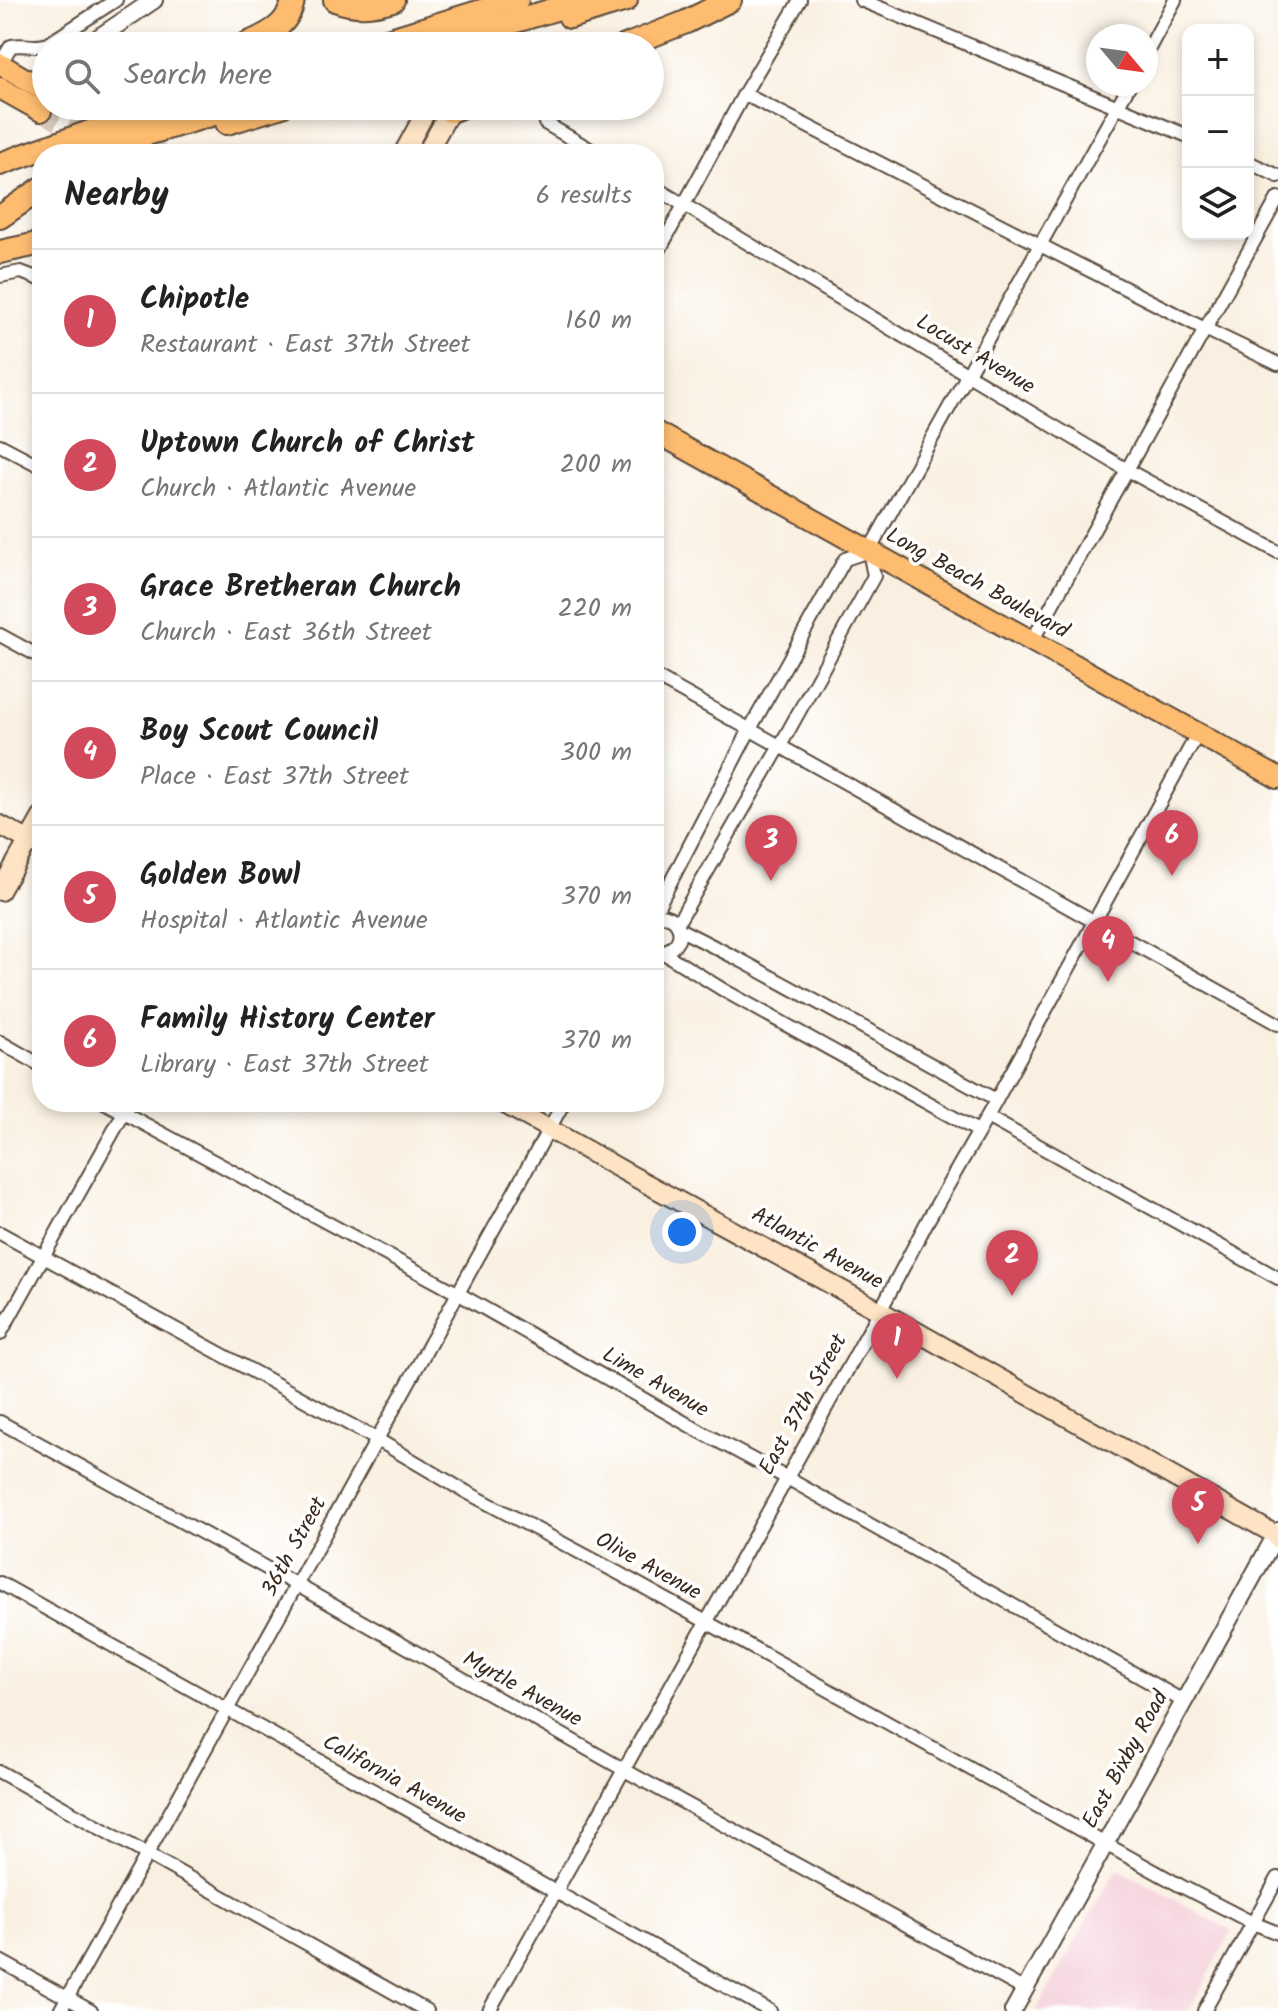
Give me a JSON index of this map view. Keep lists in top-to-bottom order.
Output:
{
  "streets": {
    "main road": ["Long Beach Boulevard", "Atlantic Avenue"],
    "street": [
      "Locust Avenue",
      "Lime Avenue",
      "East 37th Street",
      "36th Street",
      "Olive Avenue",
      "Myrtle Avenue",
      "East Bixby Road",
      "California Avenue"
    ]
  },
  "crossings": [
    ["Long Beach Boulevard", "East 37th Street"],
    ["Atlantic Avenue", "East 37th Street"],
    ["Atlantic Avenue", "36th Street"],
    ["Atlantic Avenue", "East Bixby Road"],
    ["Lime Avenue", "East 37th Street"],
    ["Lime Avenue", "36th Street"],
    ["Lime Avenue", "East Bixby Road"],
    ["East 37th Street", "Olive Avenue"],
    ["East 37th Street", "Myrtle Avenue"],
    ["East 37th Street", "California Avenue"],
    ["36th Street", "Olive Avenue"],
    ["36th Street", "Myrtle Avenue"],
    ["36th Street", "California Avenue"],
    ["Olive Avenue", "East Bixby Road"],
    ["Myrtle Avenue", "East Bixby Road"]
  ],
  "north": "bottom right",
  "page": {
    "map_buttons": ["+", "−"],
    "search": "Search here",
    "heading": ["Nearby", "6 results"],
    "list": [
      {
        "mark": "1",
        "name": "Chipotle",
        "note": "Restaurant · East 37th Street",
        "value": "160 m"
      },
      {
        "mark": "2",
        "name": "Uptown Church of Christ",
        "note": "Church · Atlantic Avenue",
        "value": "200 m"
      },
      {
        "mark": "3",
        "name": "Grace Bretheran Church",
        "note": "Church · East 36th Street",
        "value": "220 m"
      },
      {
        "mark": "4",
        "name": "Boy Scout Council",
        "note": "Place · East 37th Street",
        "value": "300 m"
      },
      {
        "mark": "5",
        "name": "Golden Bowl",
        "note": "Hospital · Atlantic Avenue",
        "value": "370 m"
      },
      {
        "mark": "6",
        "name": "Family History Center",
        "note": "Library · East 37th Street",
        "value": "370 m"
      }
    ],
    "pins": [
      "6",
      "3",
      "4",
      "2",
      "1",
      "5"
    ]
  }
}
